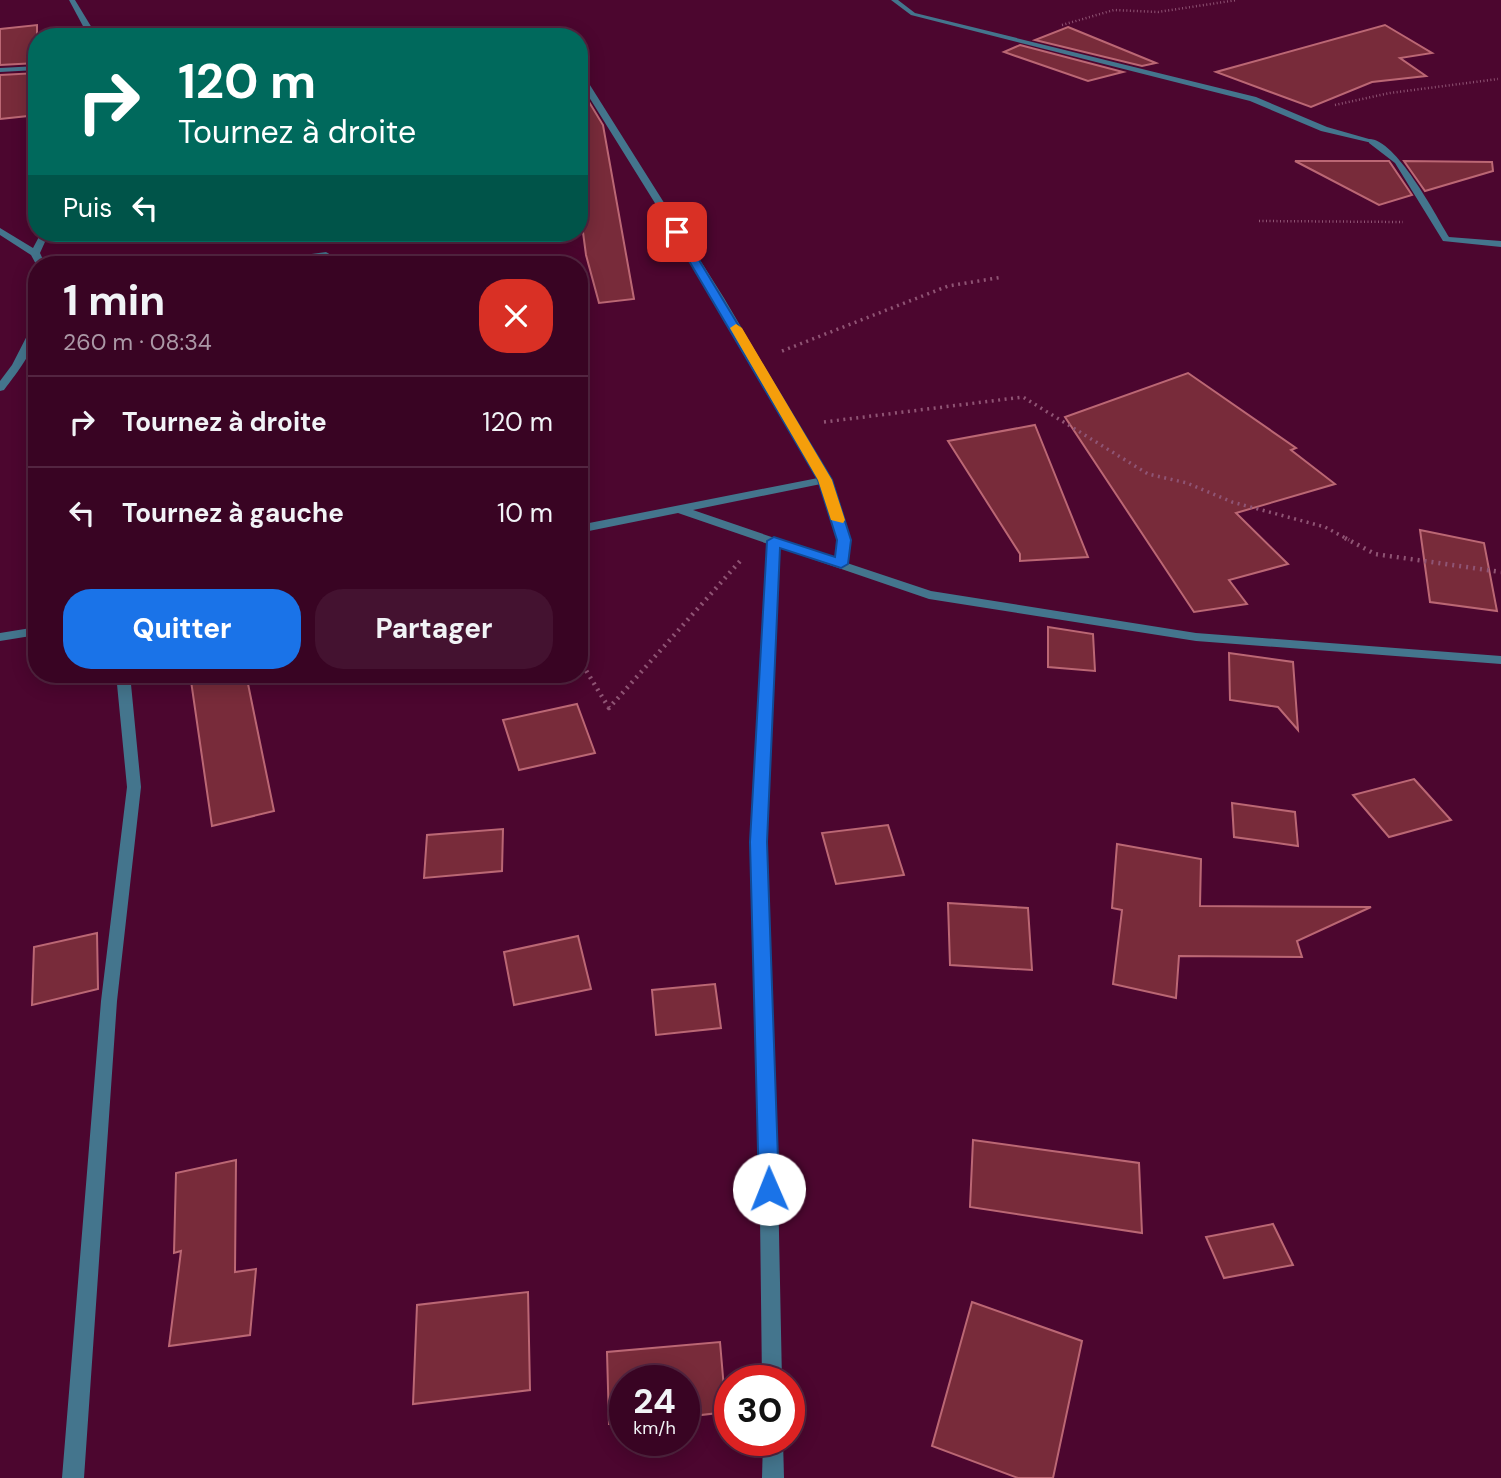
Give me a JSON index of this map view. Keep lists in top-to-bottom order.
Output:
{
  "page": {
    "turn": ["120 m", "Tournez à droite"],
    "then": "Puis",
    "heading": ["1 min", "260 m · 08:34"],
    "list": [
      {
        "name": "Tournez à droite",
        "value": "120 m"
      },
      {
        "name": "Tournez à gauche",
        "value": "10 m"
      }
    ],
    "buttons": ["Quitter", "Partager"],
    "speed": "24 km/h",
    "limit": "30"
  }
}
